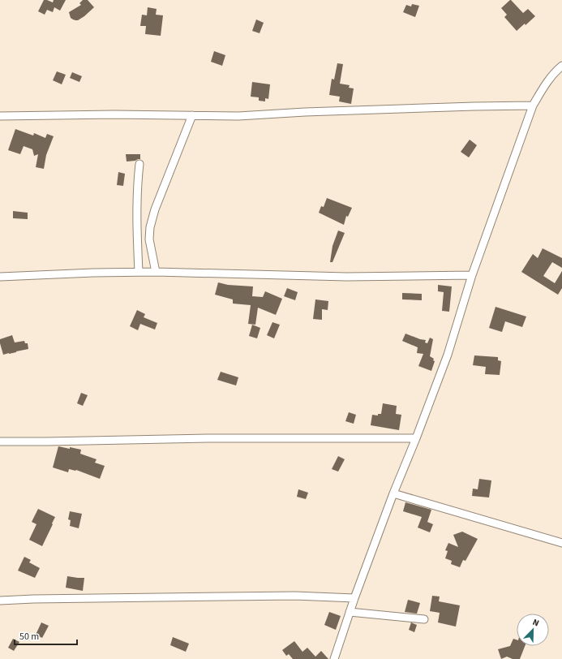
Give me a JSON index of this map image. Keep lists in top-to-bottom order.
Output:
{
  "scale_bar": "50 m",
  "north": "top right"
}
